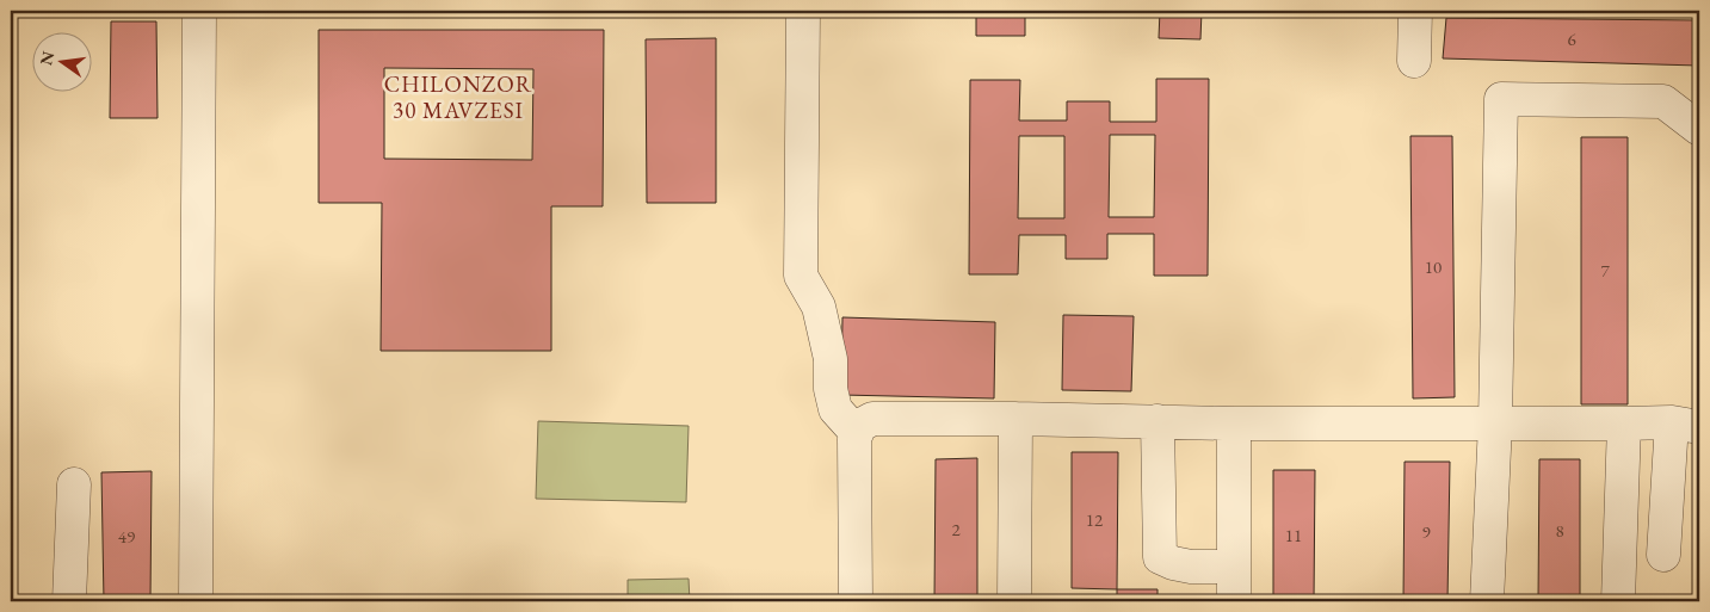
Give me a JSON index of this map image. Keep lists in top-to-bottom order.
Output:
{
  "districts": ["CHILONZOR 30 MAVZESI"],
  "house_numbers": [
    "6",
    "10",
    "7",
    "12",
    "2",
    "8",
    "9",
    "11",
    "49"
  ],
  "north": "left"
}
